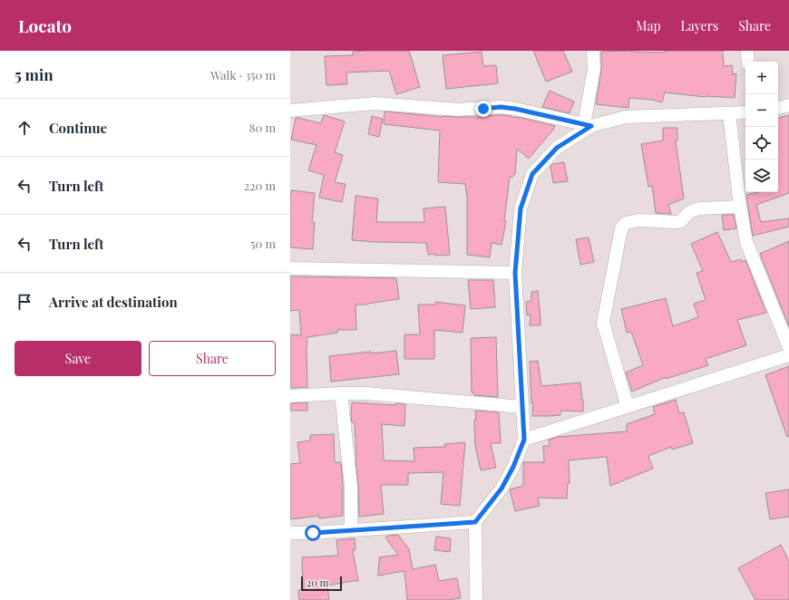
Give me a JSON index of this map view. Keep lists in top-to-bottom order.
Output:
{
  "scale_bar": "20 m",
  "page": {
    "header": "Locato",
    "nav": ["Map", "Layers", "Share"],
    "heading": ["5 min", "Walk · 350 m"],
    "map_buttons": ["+", "−"],
    "list": [
      ["Continue", "80 m"],
      ["Turn left", "220 m"],
      ["Turn left", "50 m"],
      "Arrive at destination"
    ],
    "buttons": ["Save", "Share"],
    "scale": "20 m"
  }
}
